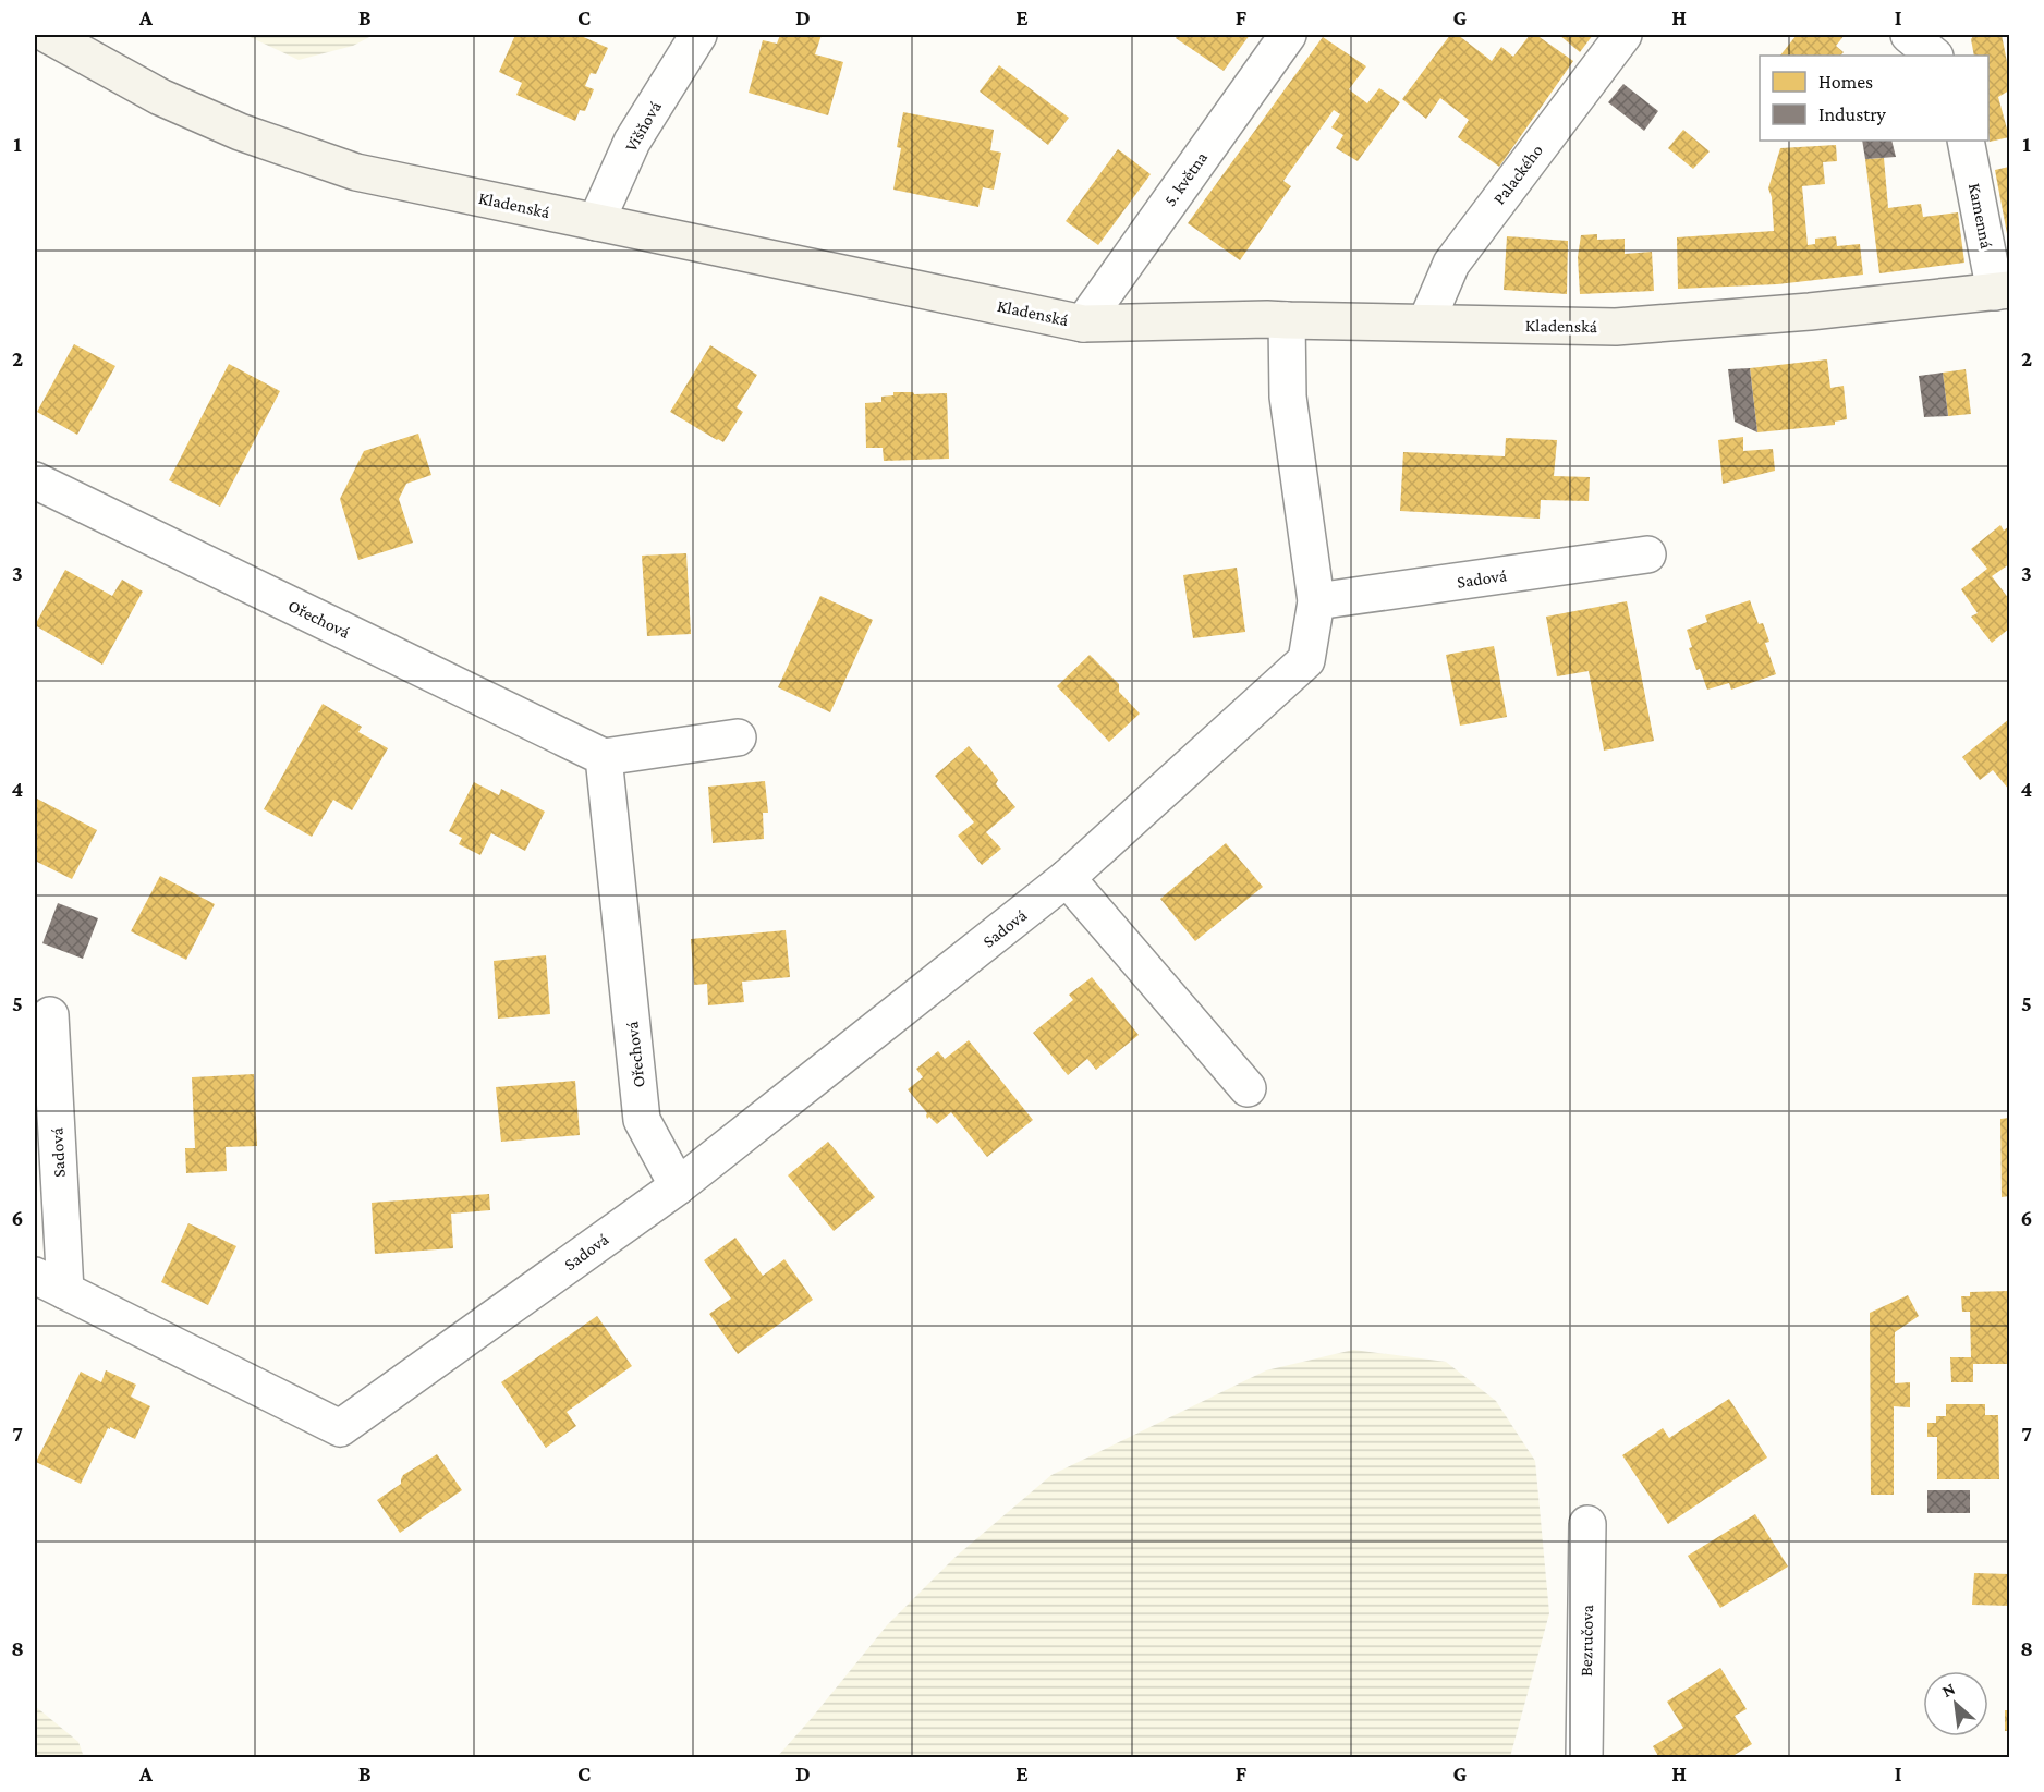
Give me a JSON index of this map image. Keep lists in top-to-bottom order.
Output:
{
  "streets": {
    "street": [
      "Višňová",
      "Palackého",
      "5. května",
      "Kladenská",
      "Kamenná",
      "Sadová",
      "Ořechová",
      "Bezručova"
    ]
  },
  "crossings": [
    ["Višňová", "Kladenská"],
    ["Palackého", "Kladenská"],
    ["5. května", "Kladenská"],
    ["Kladenská", "Kamenná"],
    ["Kladenská", "Sadová"],
    ["Sadová", "Ořechová"]
  ],
  "legend": ["Homes", "Industry"],
  "north": "top left",
  "grid": {
    "columns": [
      "A",
      "B",
      "C",
      "D",
      "E",
      "F",
      "G",
      "H",
      "I"
    ],
    "rows": [
      "1",
      "2",
      "3",
      "4",
      "5",
      "6",
      "7",
      "8"
    ]
  }
}
